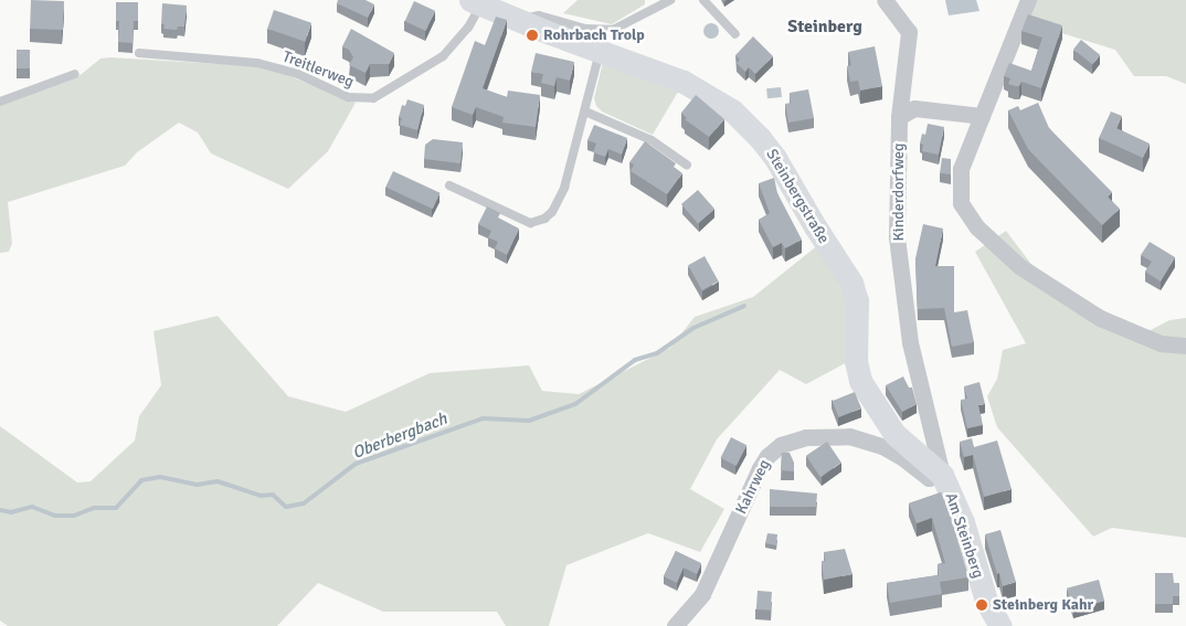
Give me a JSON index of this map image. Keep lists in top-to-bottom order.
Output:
{
  "streets": {
    "main road": ["Steinbergstraße", "Am Steinberg"],
    "street": ["Kinderdorfweg", "Kahrweg"],
    "lane": ["Treitlerweg"]
  },
  "crossings": [
    ["Treitlerweg", "Steinbergstraße"],
    ["Kinderdorfweg", "Steinbergstraße"],
    ["Kinderdorfweg", "Kahrweg"],
    ["Kinderdorfweg", "Am Steinberg"],
    ["Steinbergstraße", "Kahrweg"],
    ["Steinbergstraße", "Am Steinberg"],
    ["Kahrweg", "Am Steinberg"]
  ],
  "districts": ["Steinberg"],
  "water": ["Oberbergbach"],
  "places": ["Rohrbach Trolp", "Steinberg Kahr"]
}
